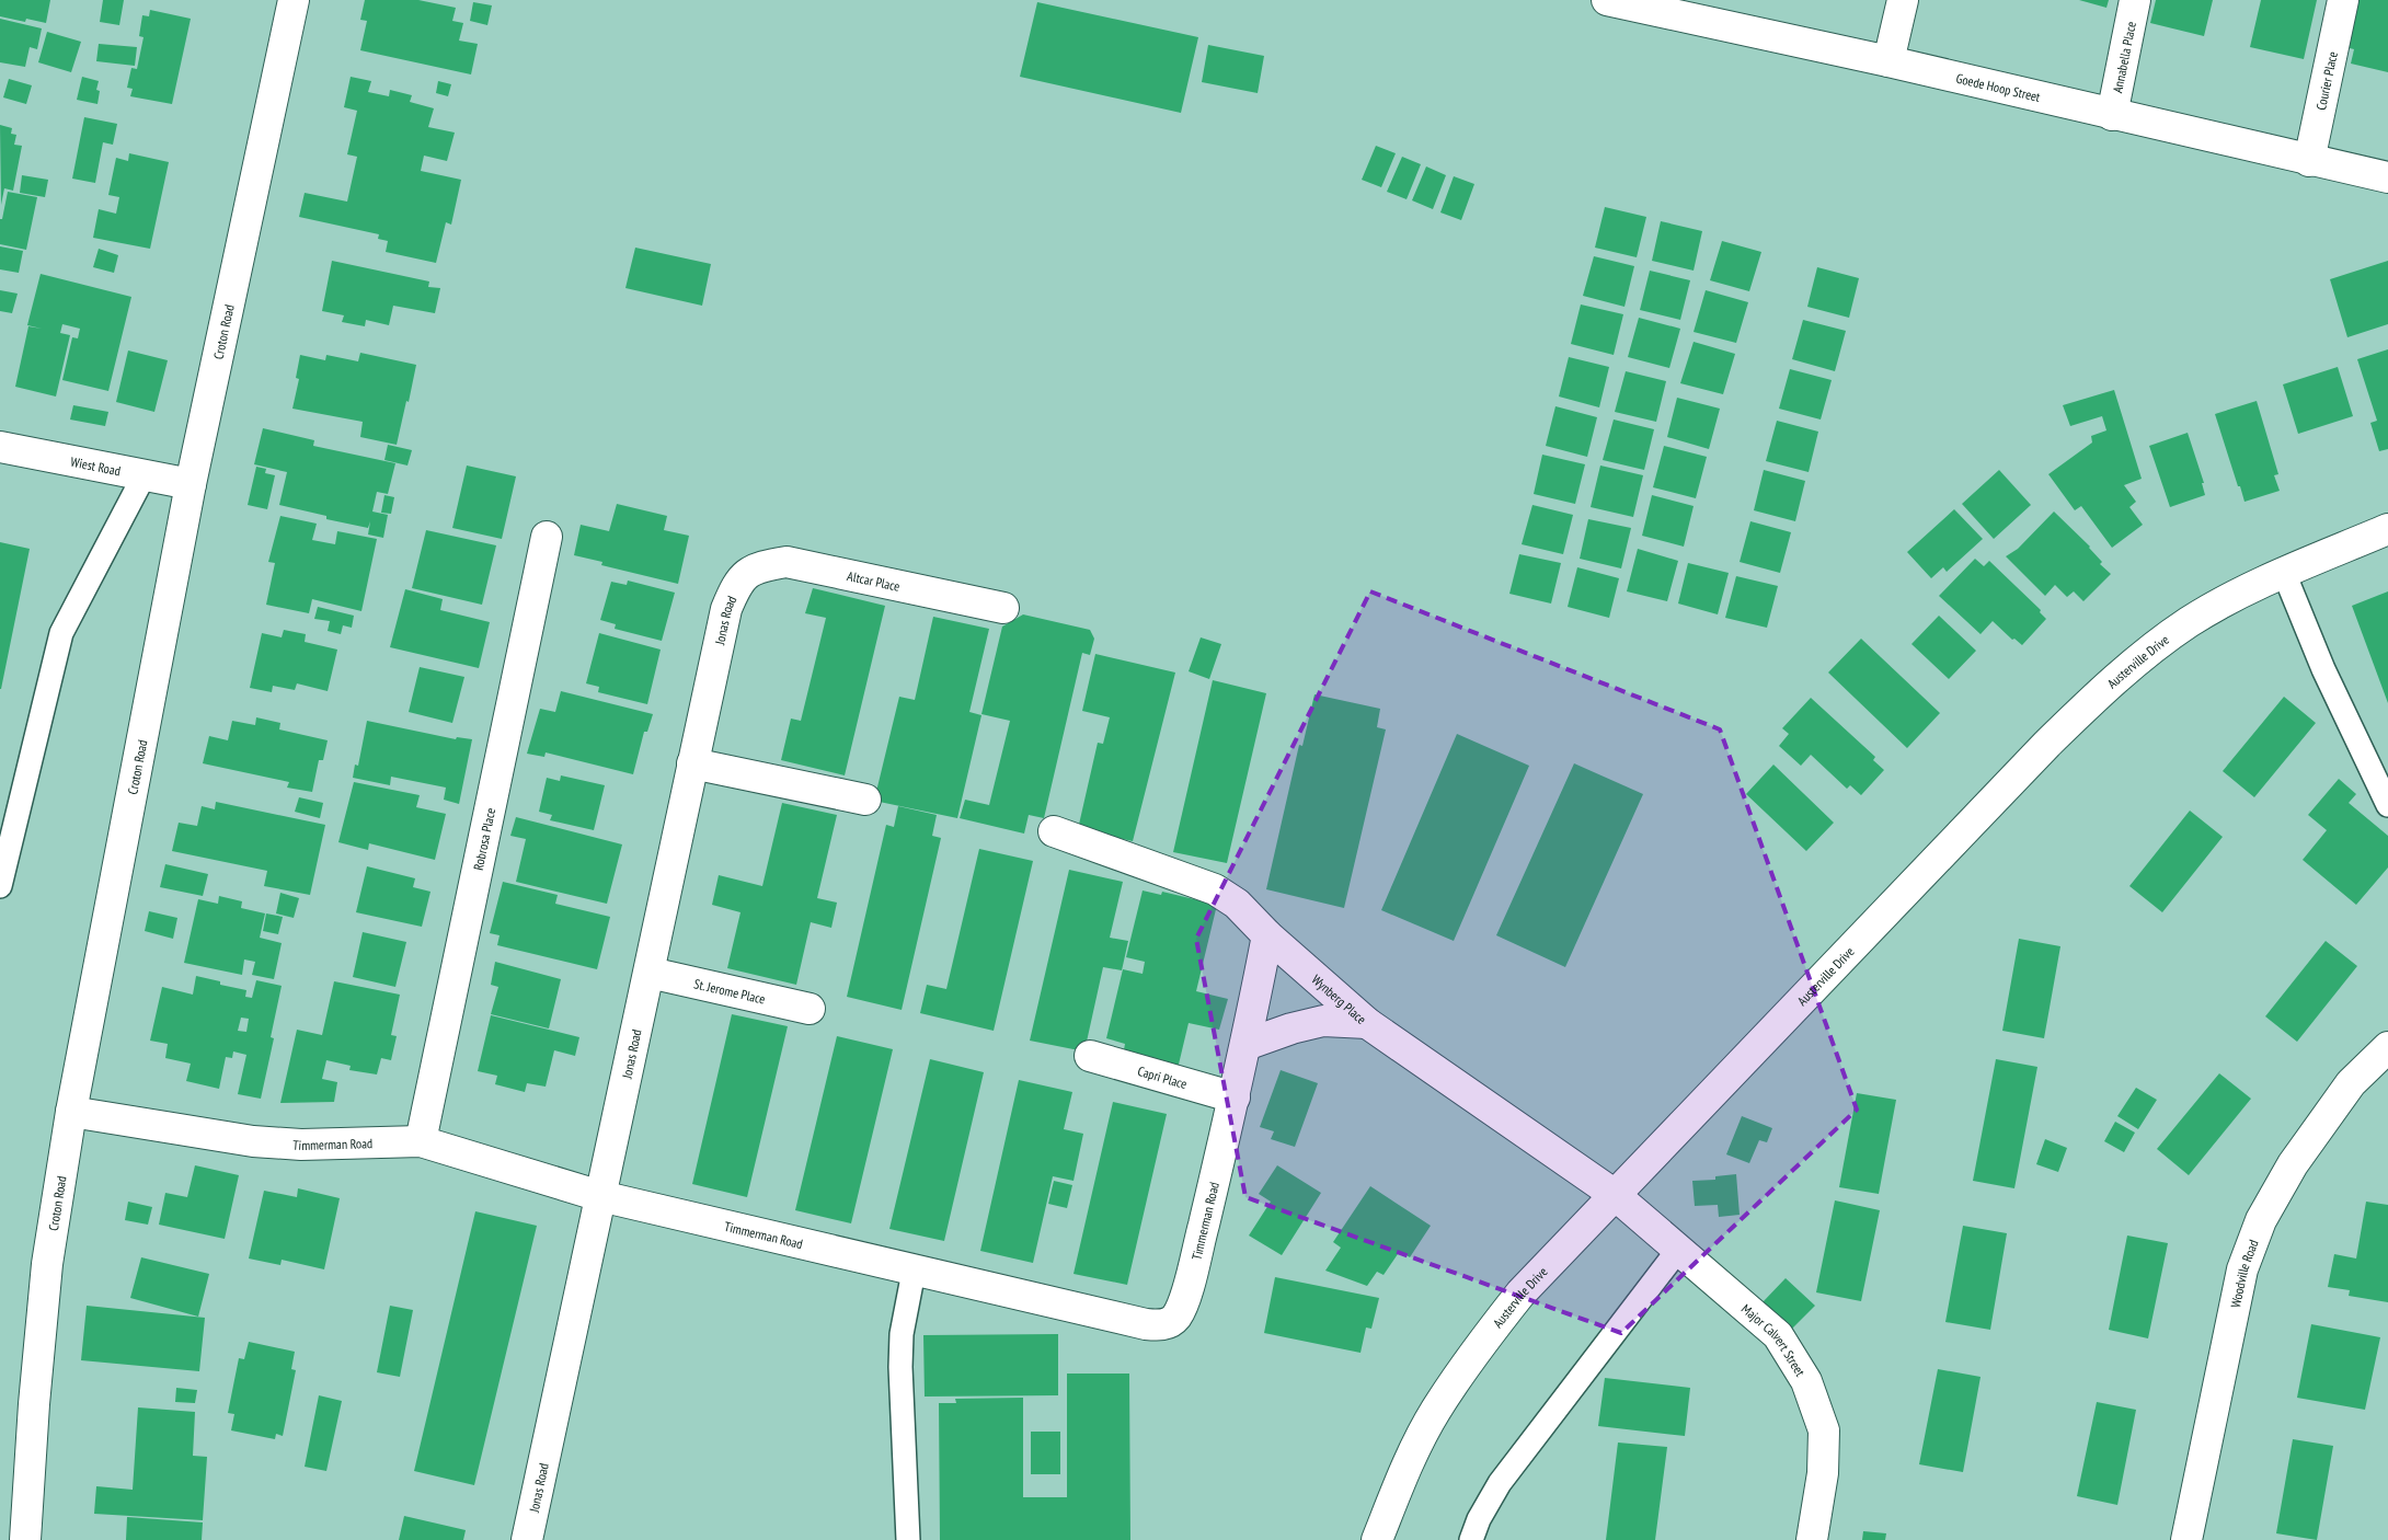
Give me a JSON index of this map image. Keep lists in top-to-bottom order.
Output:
{
  "streets": {
    "street": [
      "Annabella Place",
      "Courier Place",
      "Goede Hoop Street",
      "Croton Road",
      "Wiest Road",
      "Altcar Place",
      "Jonas Road",
      "Austerville Drive",
      "Robrosa Place",
      "St. Jerome Place",
      "Wynberg Place",
      "Capri Place",
      "Timmerman Road",
      "Woodville Road",
      "Major Calvert Street"
    ]
  },
  "crossings": [
    ["Annabella Place", "Goede Hoop Street"],
    ["Courier Place", "Goede Hoop Street"],
    ["Croton Road", "Wiest Road"],
    ["Croton Road", "Timmerman Road"],
    ["Altcar Place", "Jonas Road"],
    ["Jonas Road", "St. Jerome Place"],
    ["Jonas Road", "Timmerman Road"],
    ["Austerville Drive", "Wynberg Place"],
    ["Austerville Drive", "Major Calvert Street"],
    ["Robrosa Place", "Timmerman Road"],
    ["Wynberg Place", "Timmerman Road"],
    ["Wynberg Place", "Major Calvert Street"],
    ["Capri Place", "Timmerman Road"]
  ]
}
